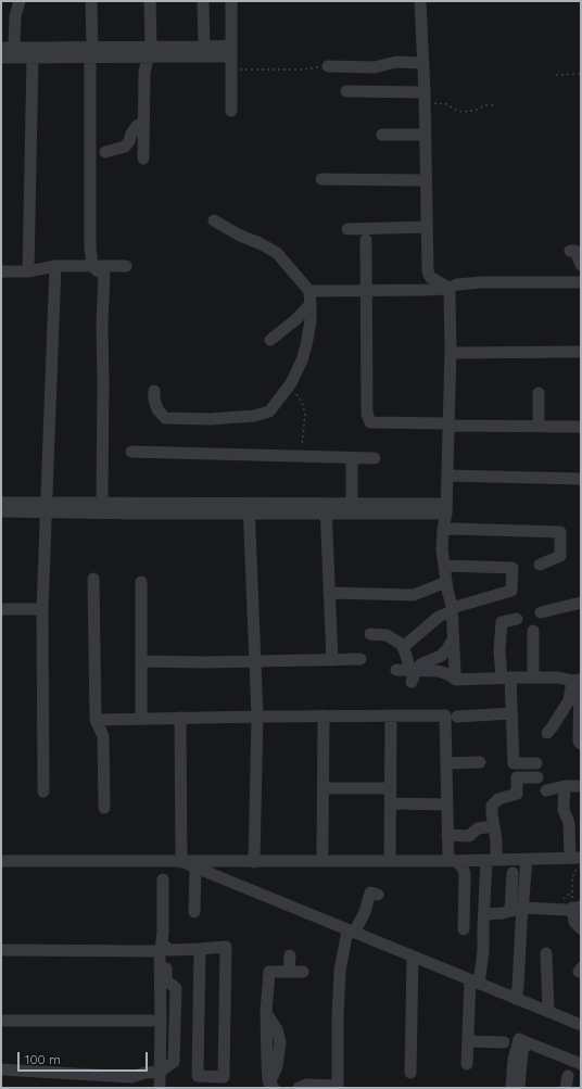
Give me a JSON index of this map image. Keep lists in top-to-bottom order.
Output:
{
  "scale_bar": "100 m"
}
